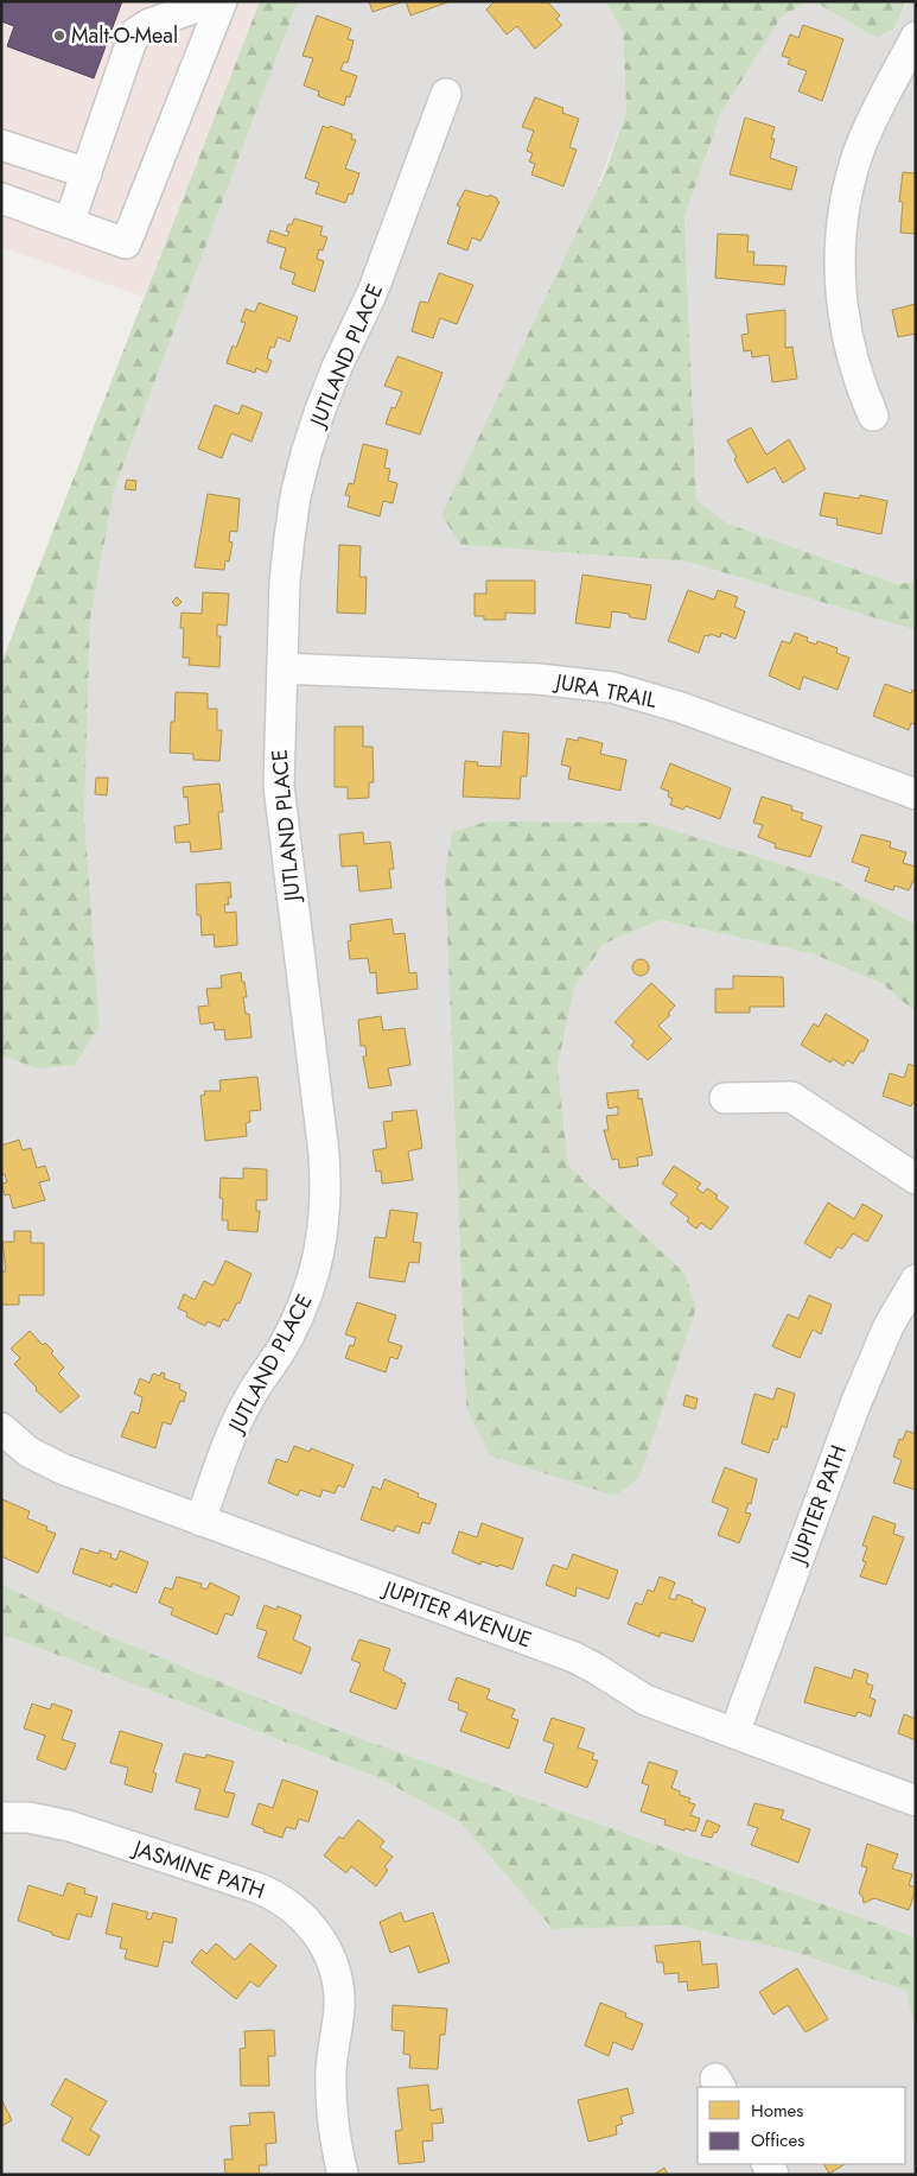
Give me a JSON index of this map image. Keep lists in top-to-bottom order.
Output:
{
  "streets": {
    "street": [
      "JUTLAND PLACE",
      "JURA TRAIL",
      "JUPITER PATH",
      "JUPITER AVENUE",
      "JASMINE PATH"
    ]
  },
  "crossings": [
    ["JUTLAND PLACE", "JURA TRAIL"],
    ["JUTLAND PLACE", "JUPITER AVENUE"],
    ["JUPITER PATH", "JUPITER AVENUE"]
  ],
  "places": ["Malt-O-Meal"],
  "legend": ["Homes", "Offices"]
}
